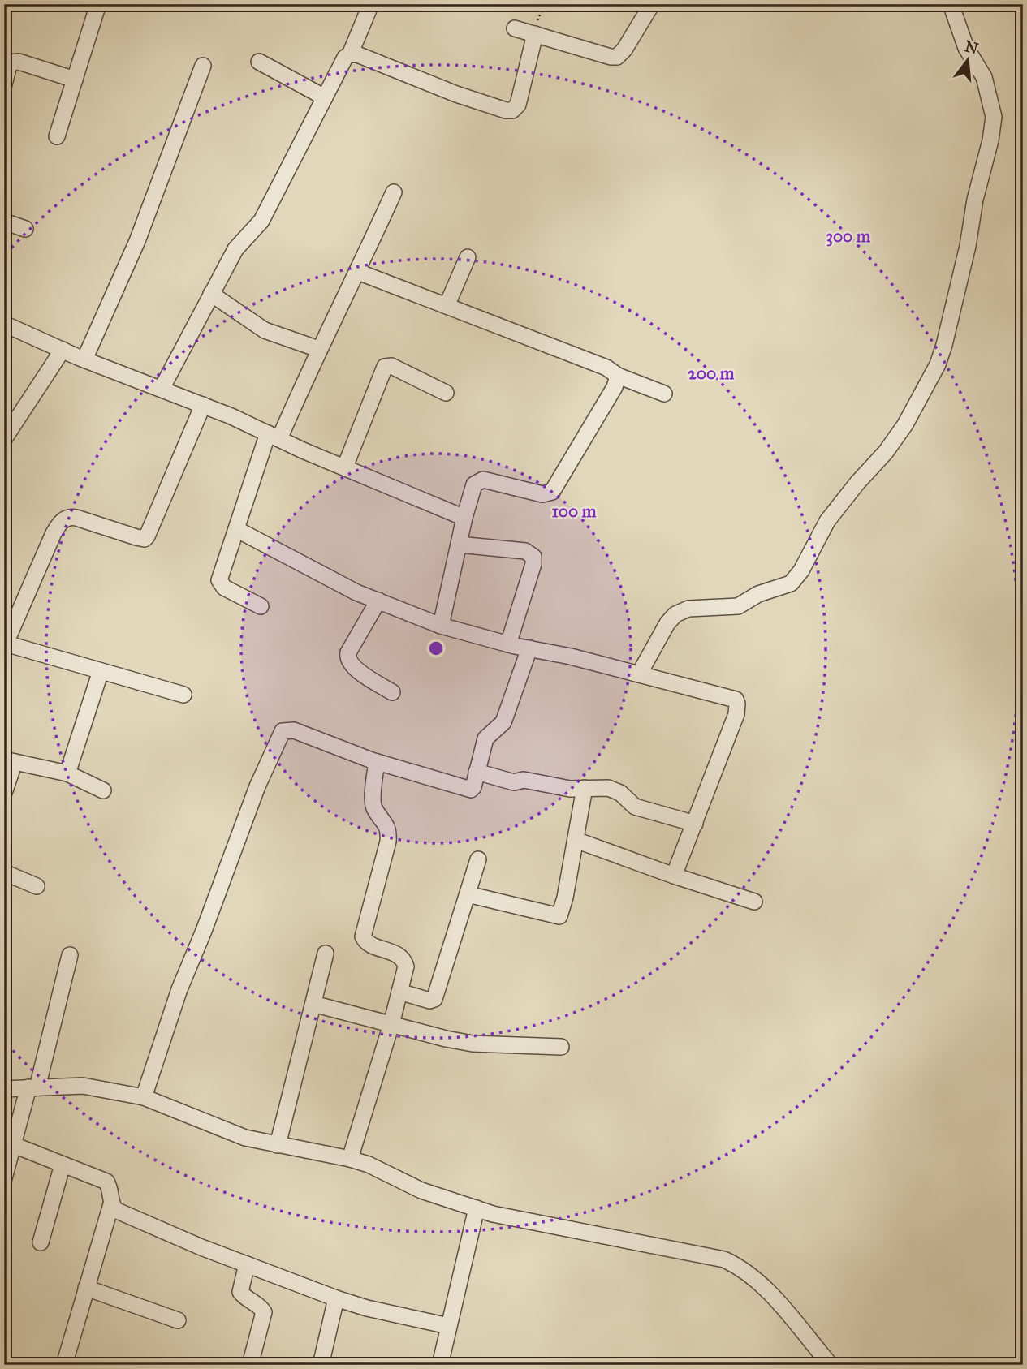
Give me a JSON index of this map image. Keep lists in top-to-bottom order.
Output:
{
  "north": "top",
  "rings": ["300 m", "200 m", "100 m"]
}
